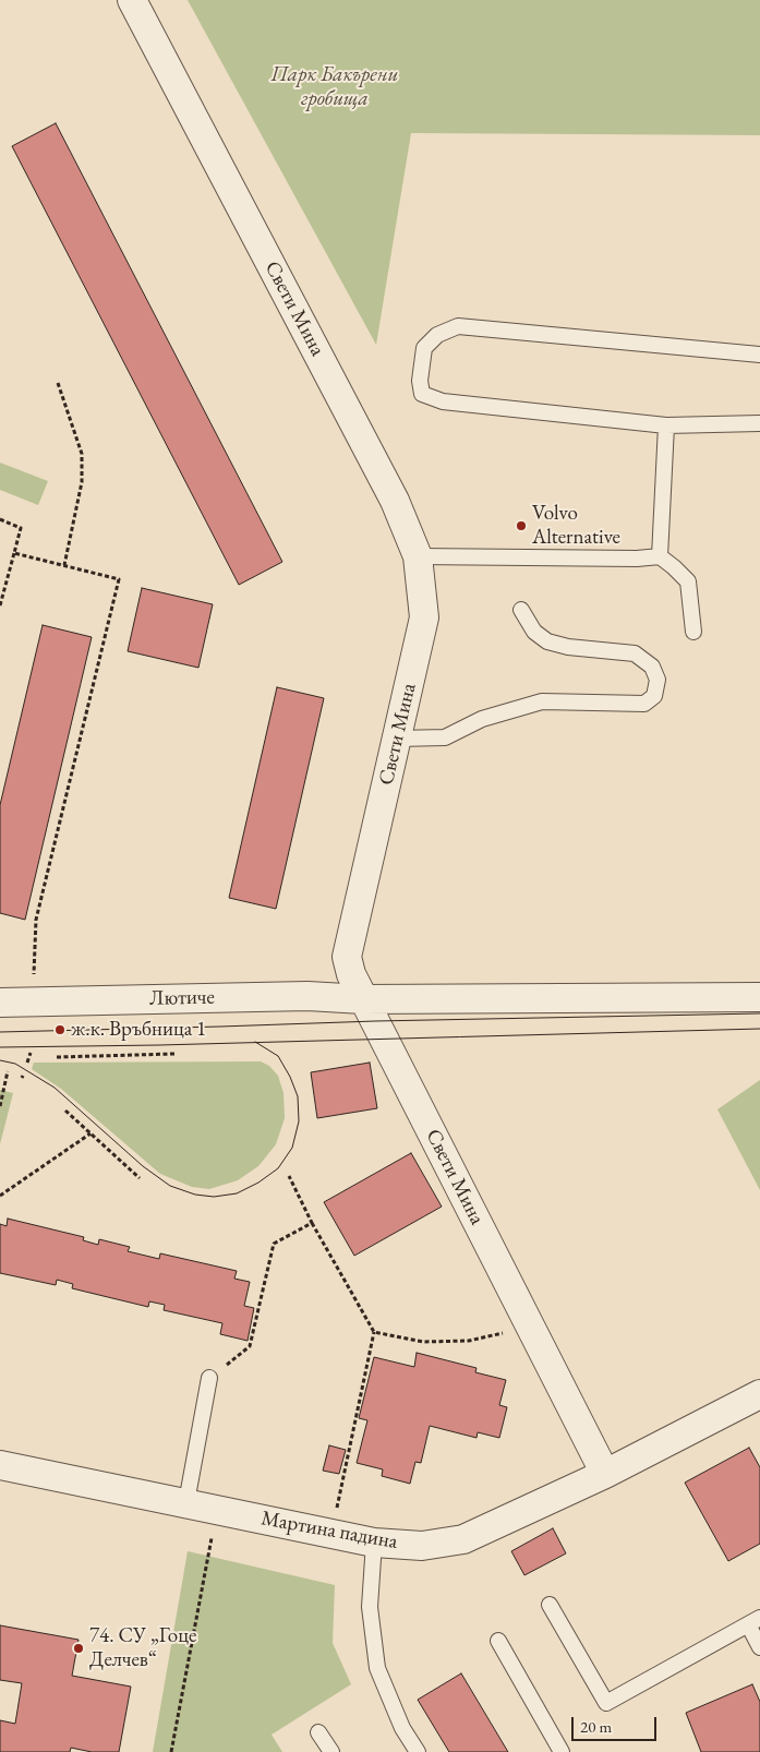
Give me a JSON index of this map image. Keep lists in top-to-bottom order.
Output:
{
  "streets": {
    "street": ["Свети Мина", "Лютиче", "Мартина падина"]
  },
  "crossings": [
    ["Свети Мина", "Лютиче"],
    ["Свети Мина", "Мартина падина"]
  ],
  "parks": ["Парк Бакърени гробища"],
  "places": ["Volvo Alternative", "ж.к. Връбница 1", "74. СУ „Гоце Делчев“"],
  "scale_bar": "20 m"
}
